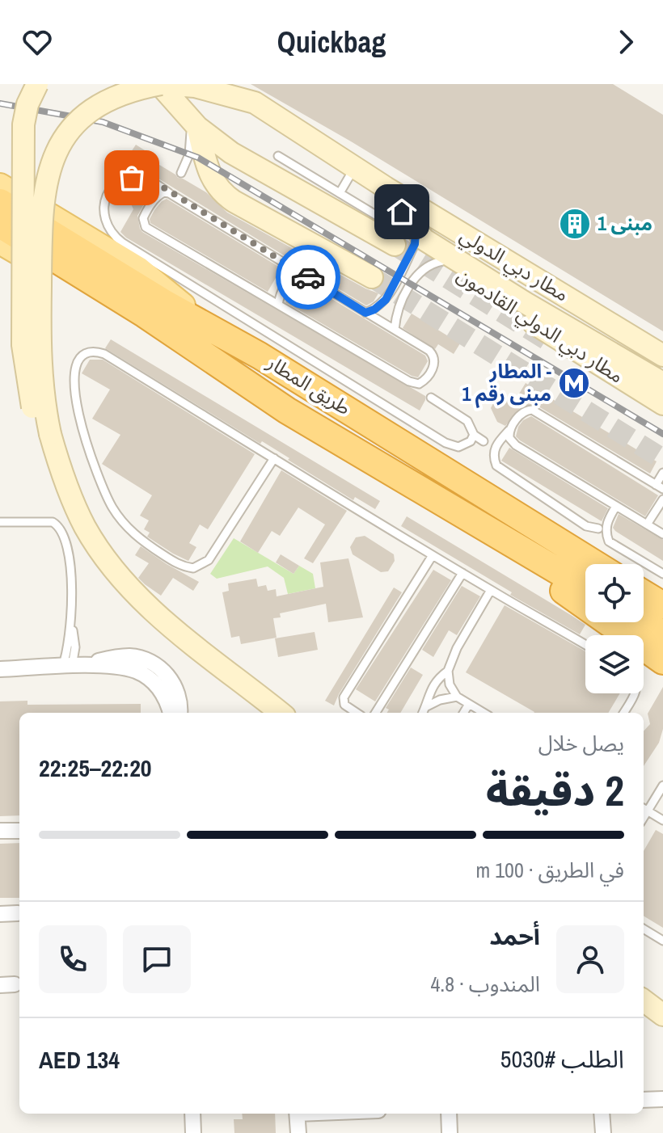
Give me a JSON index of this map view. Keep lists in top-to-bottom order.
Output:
{
  "streets": {
    "highway": ["طريق المطار"],
    "main road": ["مطار دبي الدولي", "مطار دبي الدولي القادمون"]
  },
  "crossings": [
    ["مطار دبي الدولي", "مطار دبي الدولي القادمون"]
  ],
  "places": {
    "building": ["مبنى 1"],
    "metro station": ["المطار - مبنى رقم 1"]
  },
  "page": {
    "header": "Quickbag",
    "heading": ["2 دقيقة", "يصل خلال", "22:20–22:25"],
    "panel": [
      "أحمد",
      "المندوب · 4.8",
      "الطلب #5030",
      "AED 134"
    ],
    "bar": "في الطريق · 100 m"
  }
}
